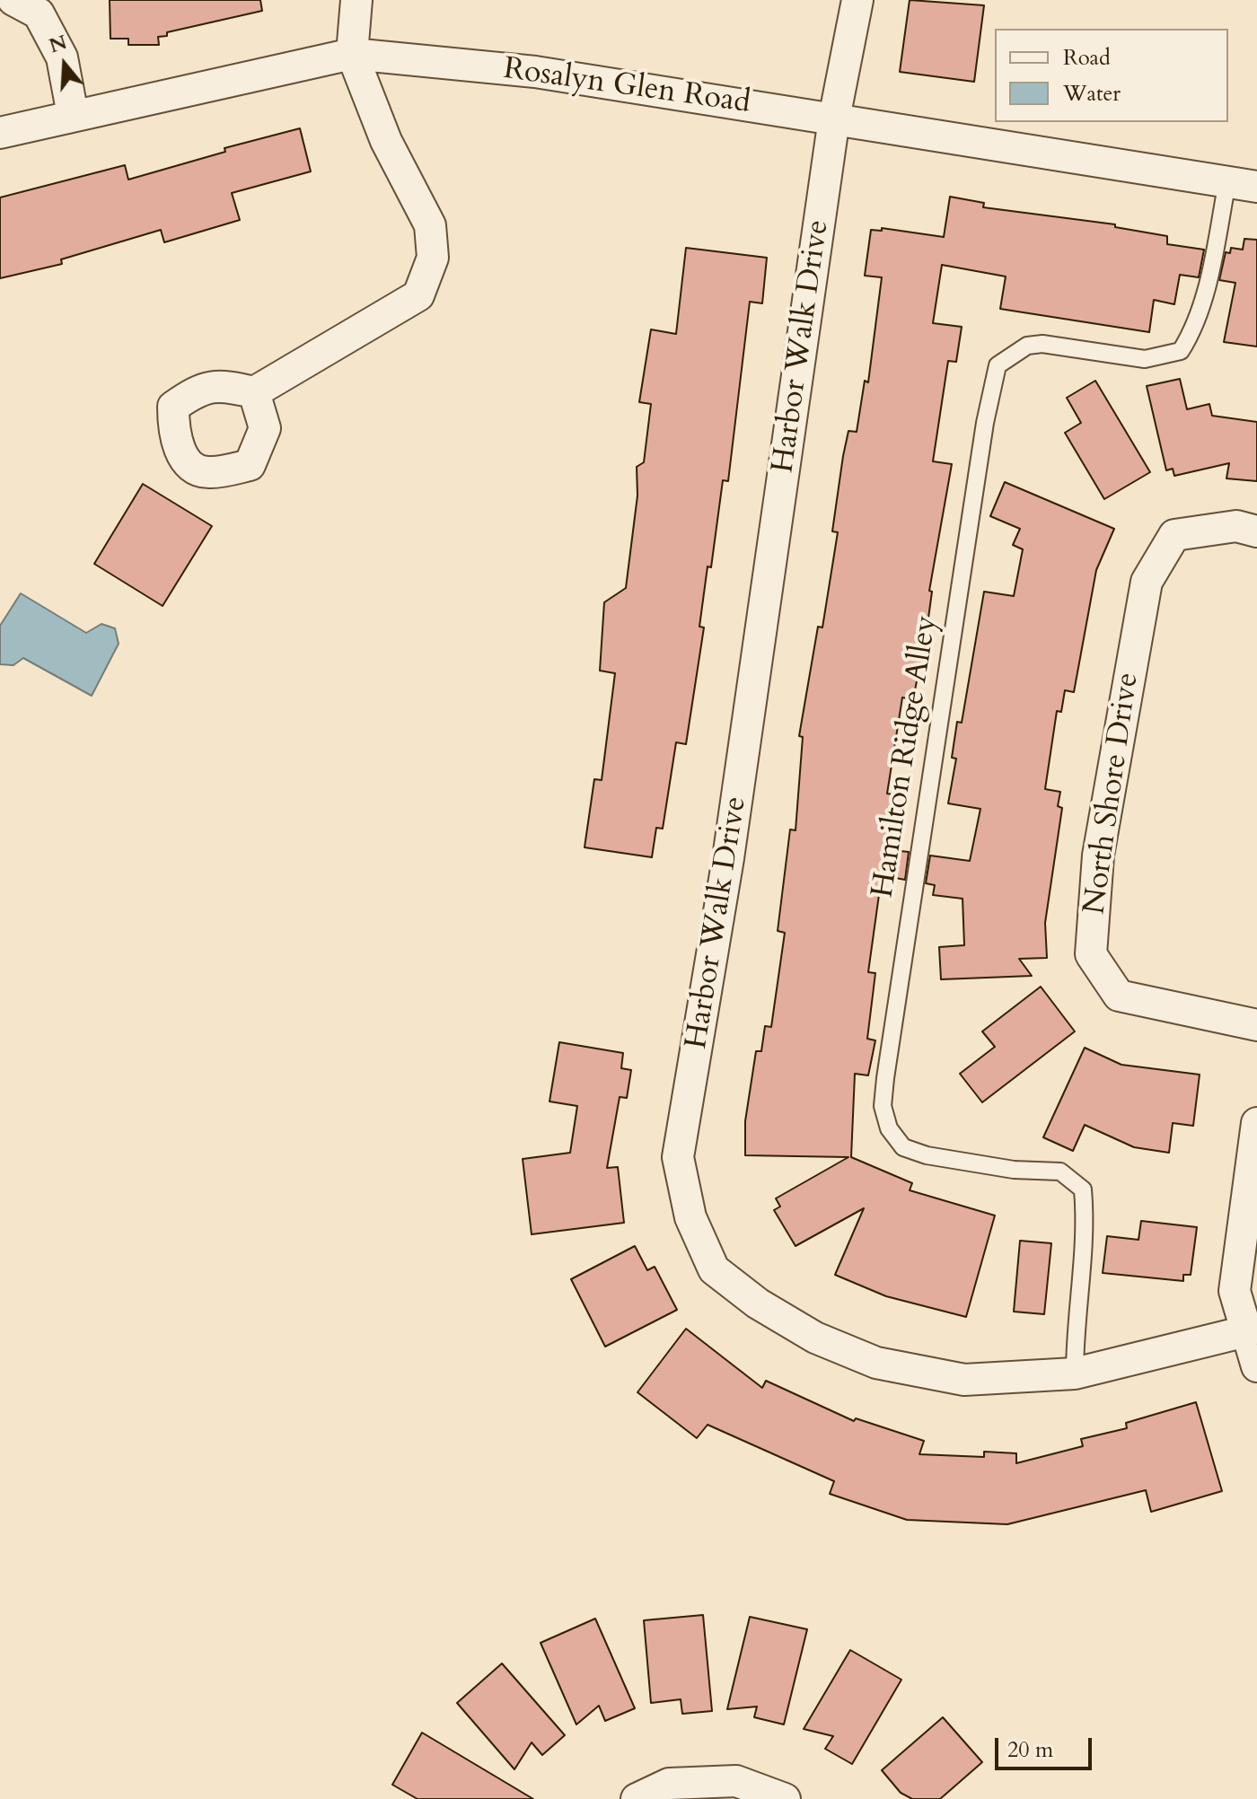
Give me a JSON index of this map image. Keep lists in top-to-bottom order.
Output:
{
  "streets": {
    "street": ["Rosalyn Glen Road", "Harbor Walk Drive", "North Shore Drive"],
    "lane": ["Hamilton Ridge Alley"]
  },
  "crossings": [
    ["Rosalyn Glen Road", "Harbor Walk Drive"],
    ["Rosalyn Glen Road", "Hamilton Ridge Alley"],
    ["Harbor Walk Drive", "Hamilton Ridge Alley"]
  ],
  "legend": ["Road", "Water"],
  "scale_bar": "20 m",
  "north": "top"
}
